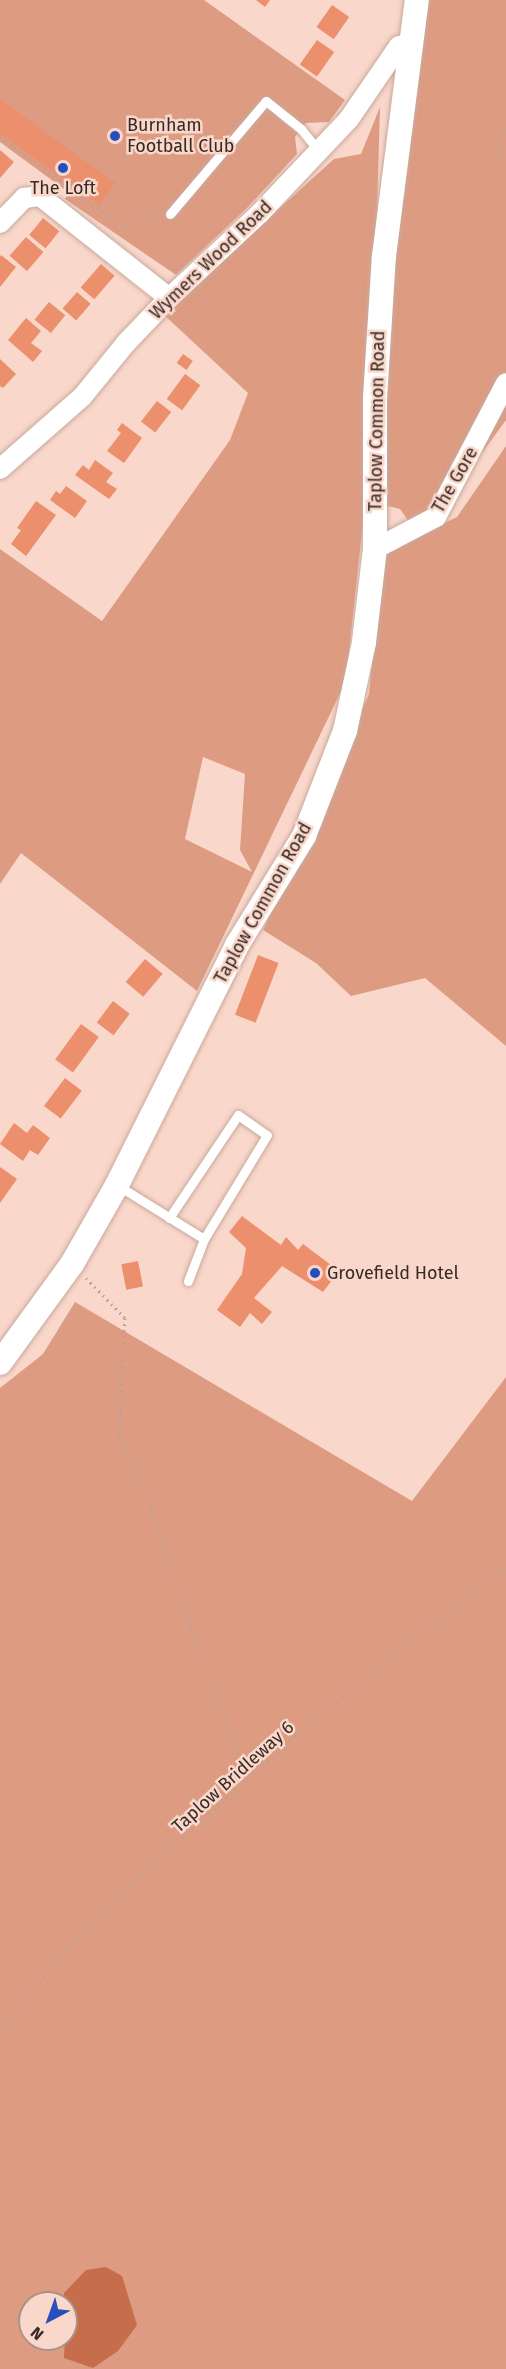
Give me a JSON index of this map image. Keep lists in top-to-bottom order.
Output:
{
  "streets": {
    "street": ["Wymers Wood Road", "Taplow Common Road", "The Gore"],
    "path": ["Taplow Bridleway 6"]
  },
  "crossings": [
    ["Wymers Wood Road", "Taplow Common Road"],
    ["Taplow Common Road", "The Gore"]
  ],
  "places": ["Burnham Football Club", "The Loft", "Grovefield Hotel"],
  "north": "bottom left"
}
